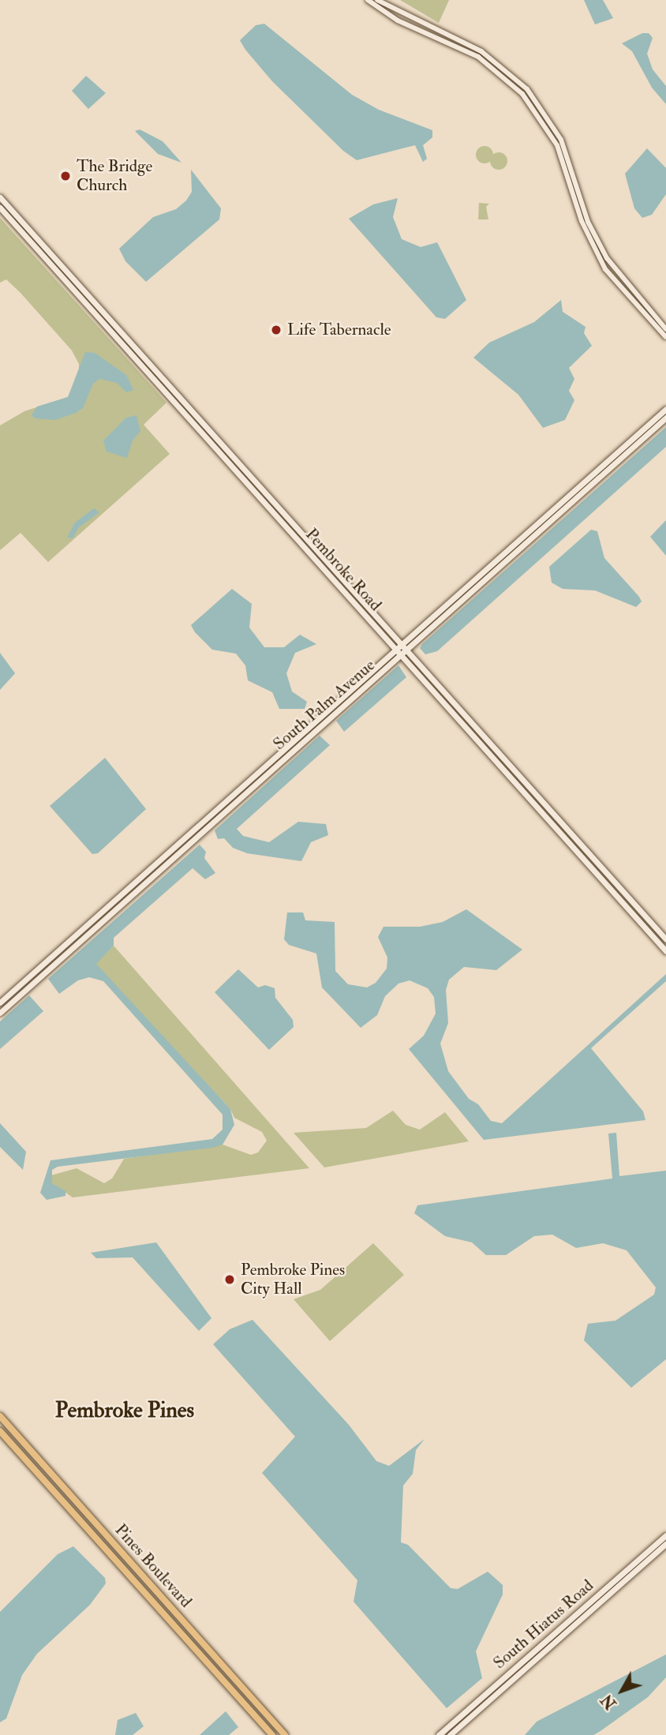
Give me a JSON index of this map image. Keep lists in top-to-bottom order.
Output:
{
  "streets": {
    "highway": ["Pines Boulevard"],
    "main road": ["Pembroke Road", "South Palm Avenue", "South Hiatus Road"]
  },
  "crossings": [
    ["Pembroke Road", "South Palm Avenue"]
  ],
  "districts": ["Pembroke Pines"],
  "places": ["The Bridge Church", "Life Tabernacle", "Pembroke Pines City Hall"],
  "north": "bottom left"
}
